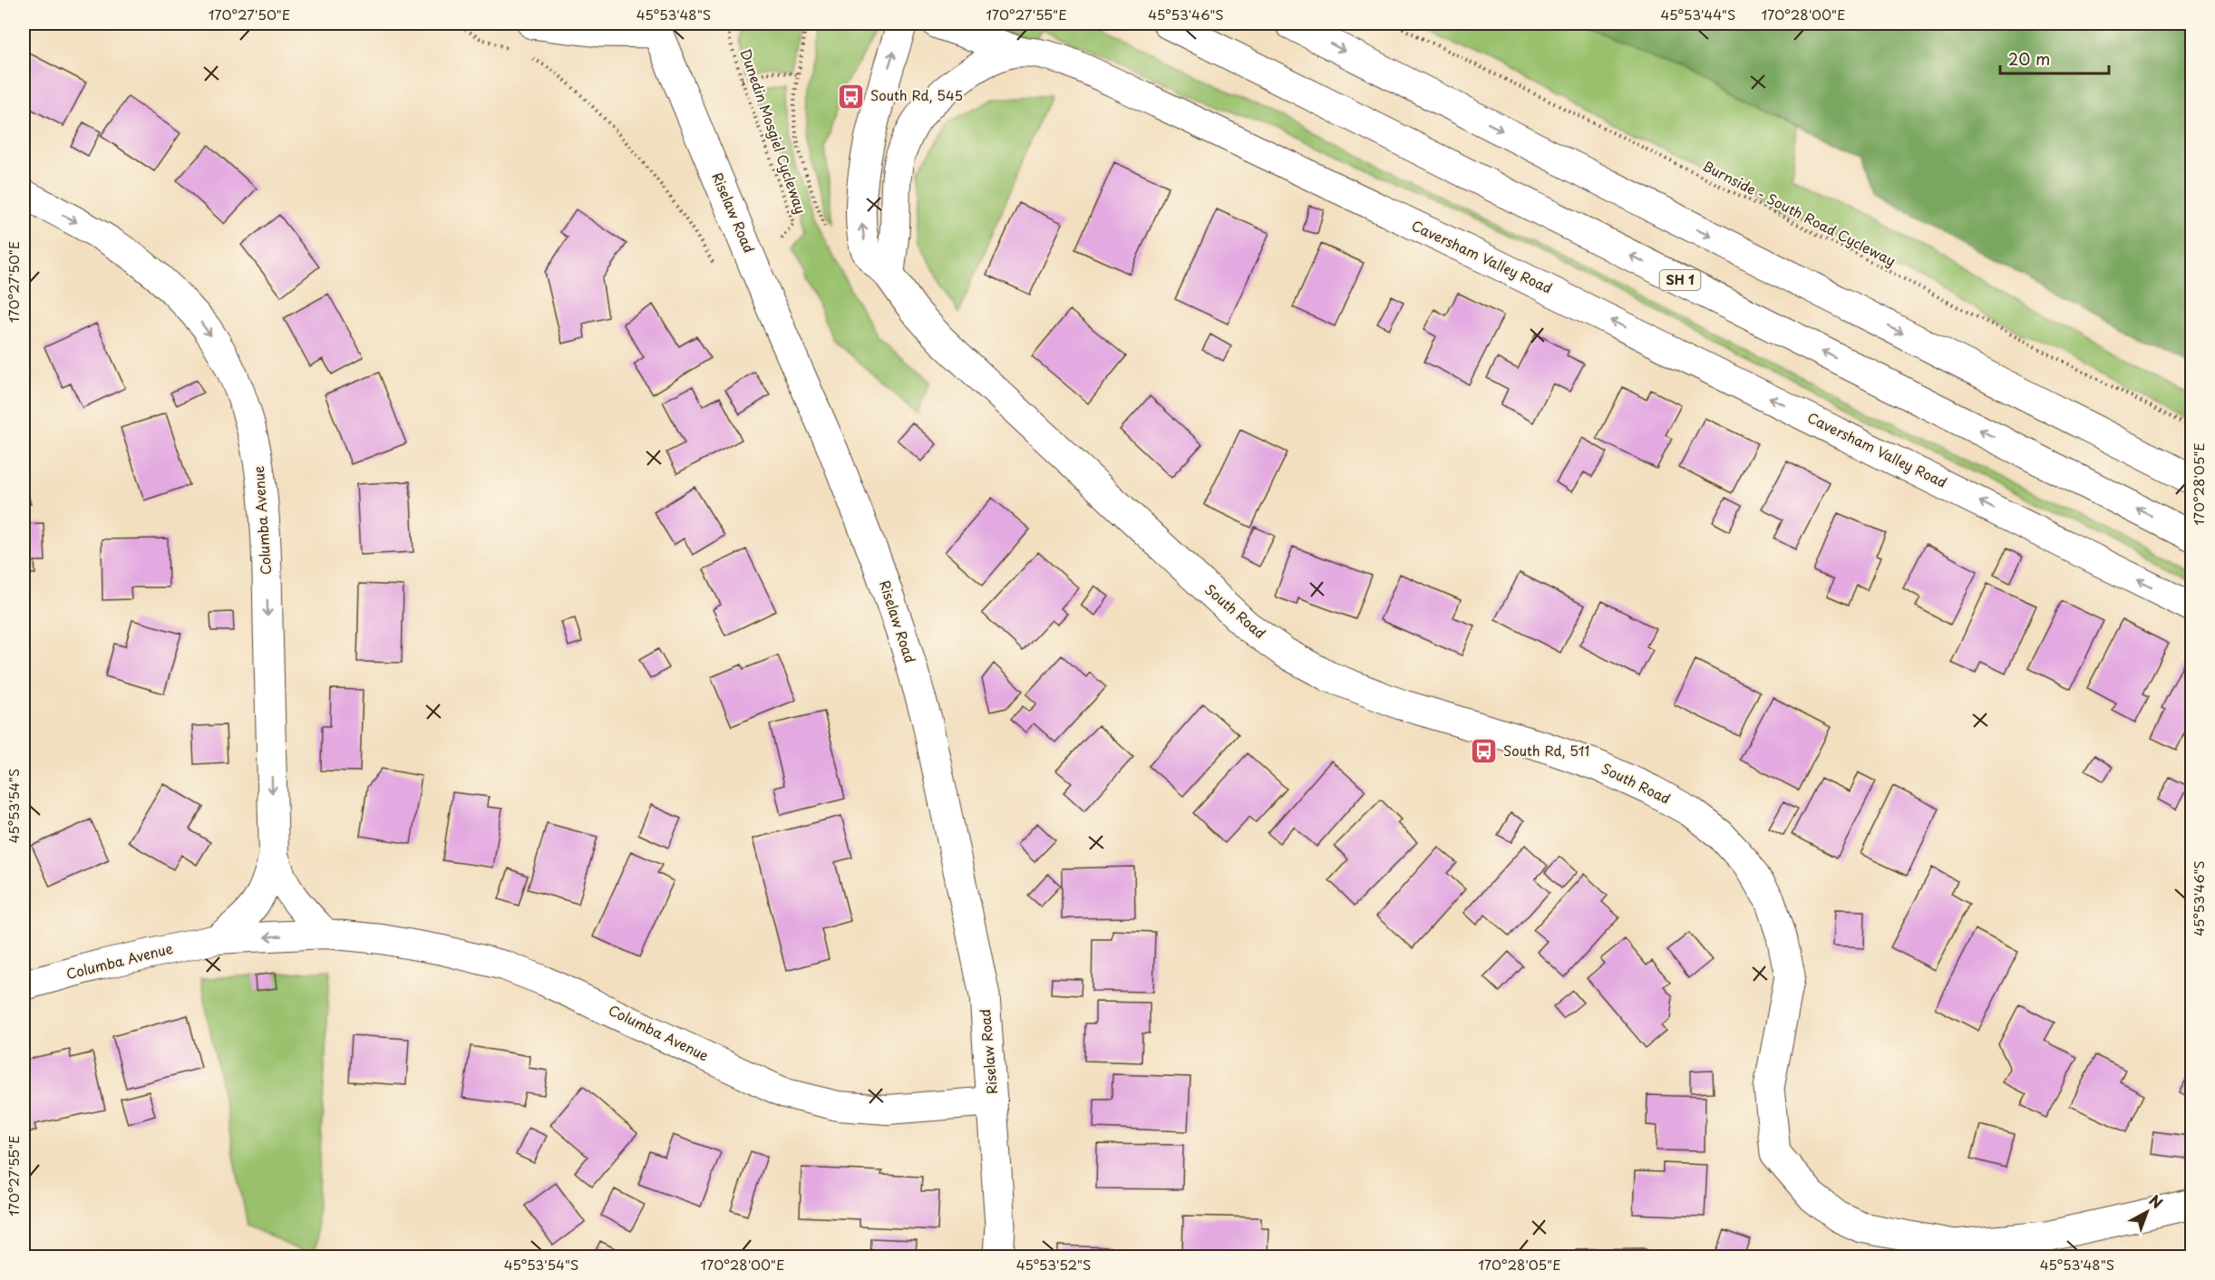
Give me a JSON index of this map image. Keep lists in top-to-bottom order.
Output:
{
  "streets": {
    "main road": ["Riselaw Road", "SH 1", "South Road"],
    "street": ["Caversham Valley Road", "Columba Avenue"],
    "path": ["Dunedin Mosgiel Cycleway", "Burnside - South Road Cycleway"]
  },
  "crossings": [
    ["Riselaw Road", "Columba Avenue"],
    ["Caversham Valley Road", "South Road"]
  ],
  "one_way": ["Caversham Valley Road"],
  "places": {
    "bus stop": ["South Rd, 545", "South Rd, 511"]
  },
  "scale_bar": "20 m",
  "north": "top right",
  "coordinates": [
    "170°27'50\"E",
    "45°53'48\"S",
    "170°27'55\"E",
    "45°53'46\"S",
    "45°53'44\"S",
    "170°28'00\"E",
    "170°28'05\"E",
    "45°53'54\"S",
    "45°53'52\"S"
  ]
}
